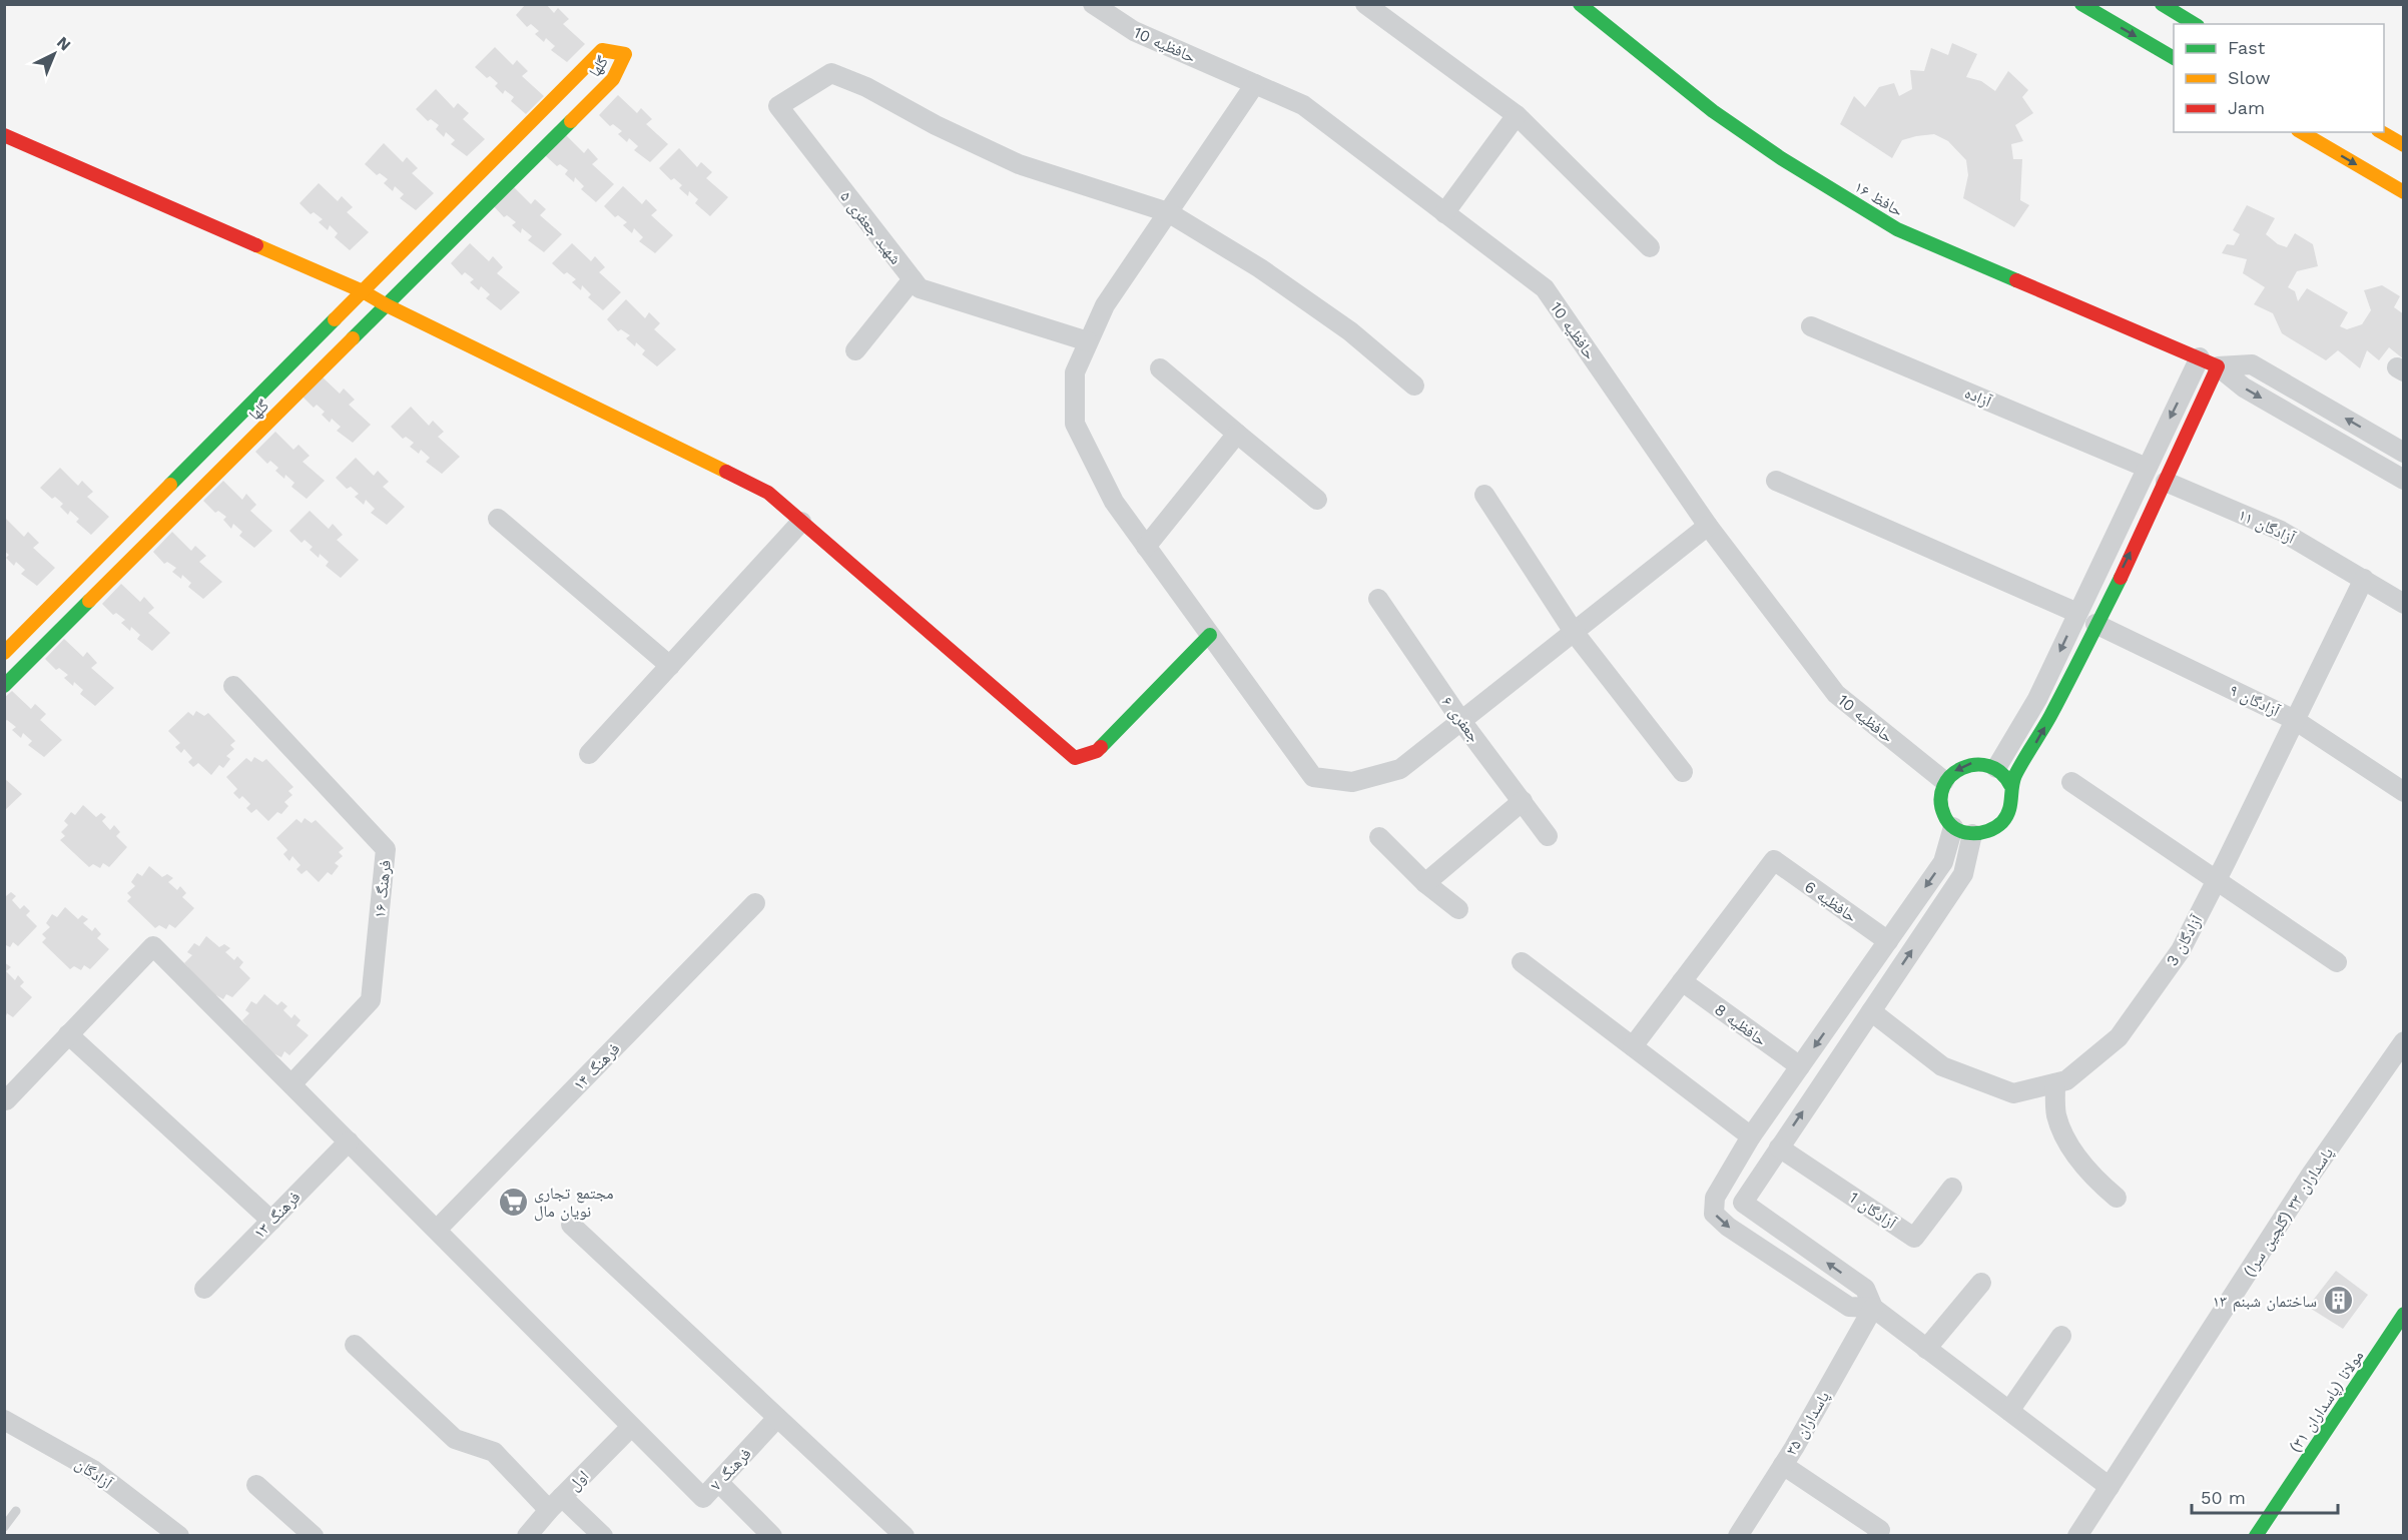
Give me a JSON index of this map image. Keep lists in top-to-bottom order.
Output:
{
  "streets": {
    "street": [
      "حافظیه 10",
      "گلها",
      "حافظ ۱۶",
      "شهید جعفری ۵",
      "آزاده",
      "آزادگان ۱۱",
      "آزادگان ۹",
      "جعفری ۶",
      "فرهنگ ۱۶",
      "حافظیه 6",
      "آزادگان 3",
      "حافظیه 8",
      "فرهنگ ۱۴",
      "آزادگان 1",
      "پاسداران ۳۳ (گلچین سرا)",
      "فرهنگ ۱۳",
      "مولانا (پاسداران ۳۱)",
      "پاسداران ۳۵",
      "فرهنگ ۷",
      "آزادگان",
      "اول"
    ]
  },
  "crossings": [
    ["آزادگان ۱۱", "آزادگان 3"],
    ["آزادگان ۹", "آزادگان 3"],
    ["حافظیه 6", "حافظیه 8"],
    ["فرهنگ ۷", "اول"]
  ],
  "places": {
    "supermarket": ["مجتمع تجاری نویان مال"],
    "building": ["ساختمان شبنم ۱۳"]
  },
  "legend": ["Fast", "Slow", "Jam"],
  "scale_bar": "50 m",
  "north": "top right"
}
